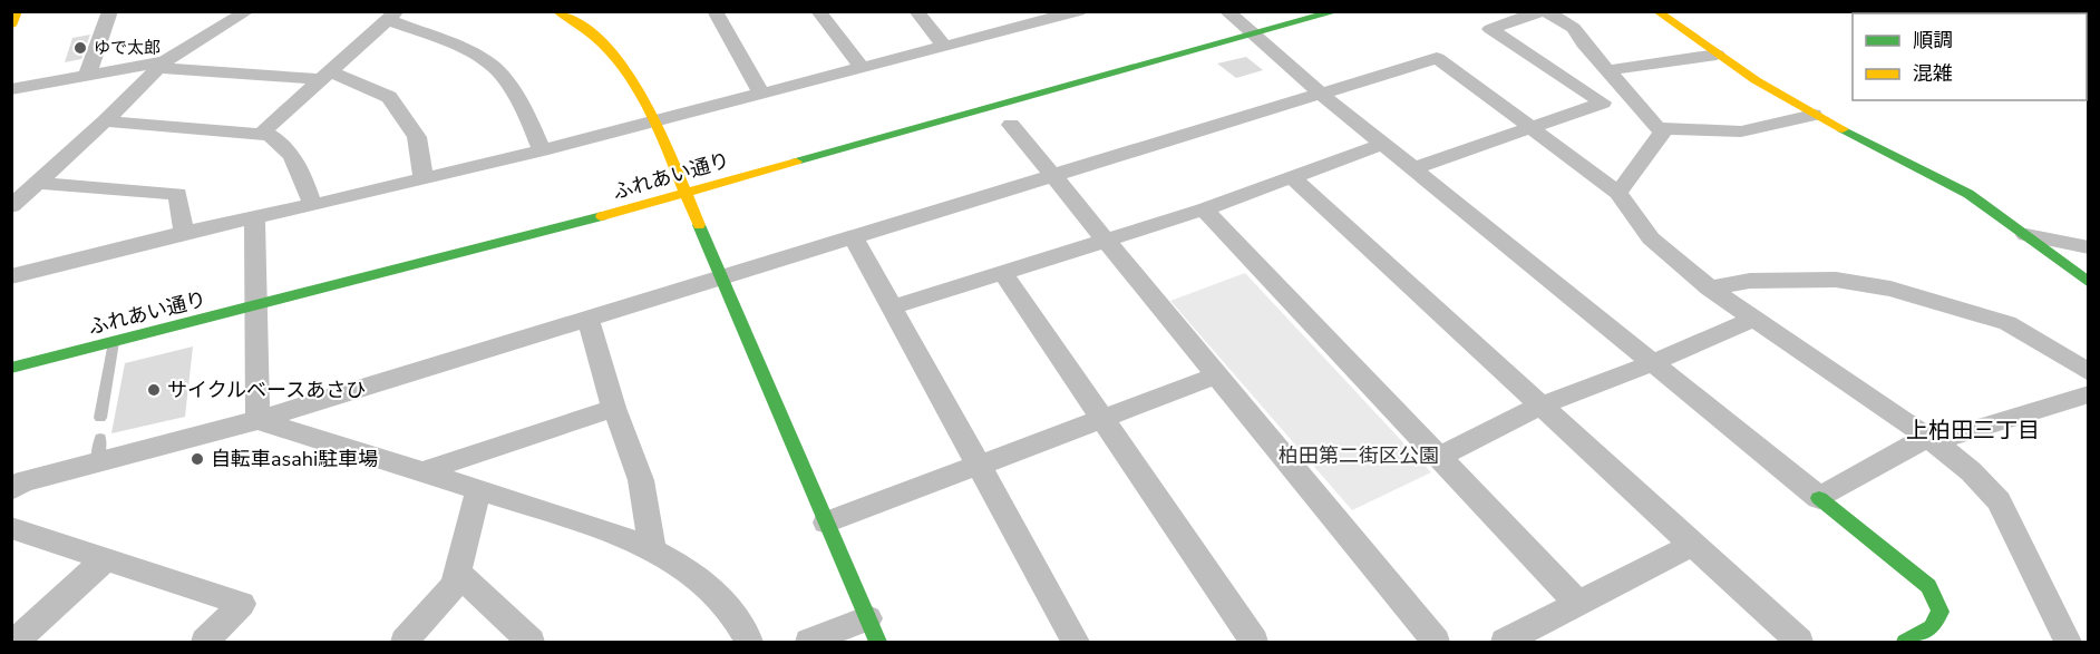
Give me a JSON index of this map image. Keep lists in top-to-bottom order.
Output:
{
  "streets": {
    "main road": ["ふれあい通り"]
  },
  "districts": ["上柏田三丁目"],
  "parks": ["柏田第二街区公園"],
  "places": ["ゆで太郎", "サイクルベースあさひ", "自転車asahi駐車場"],
  "legend": ["順調", "混雑"]
}
